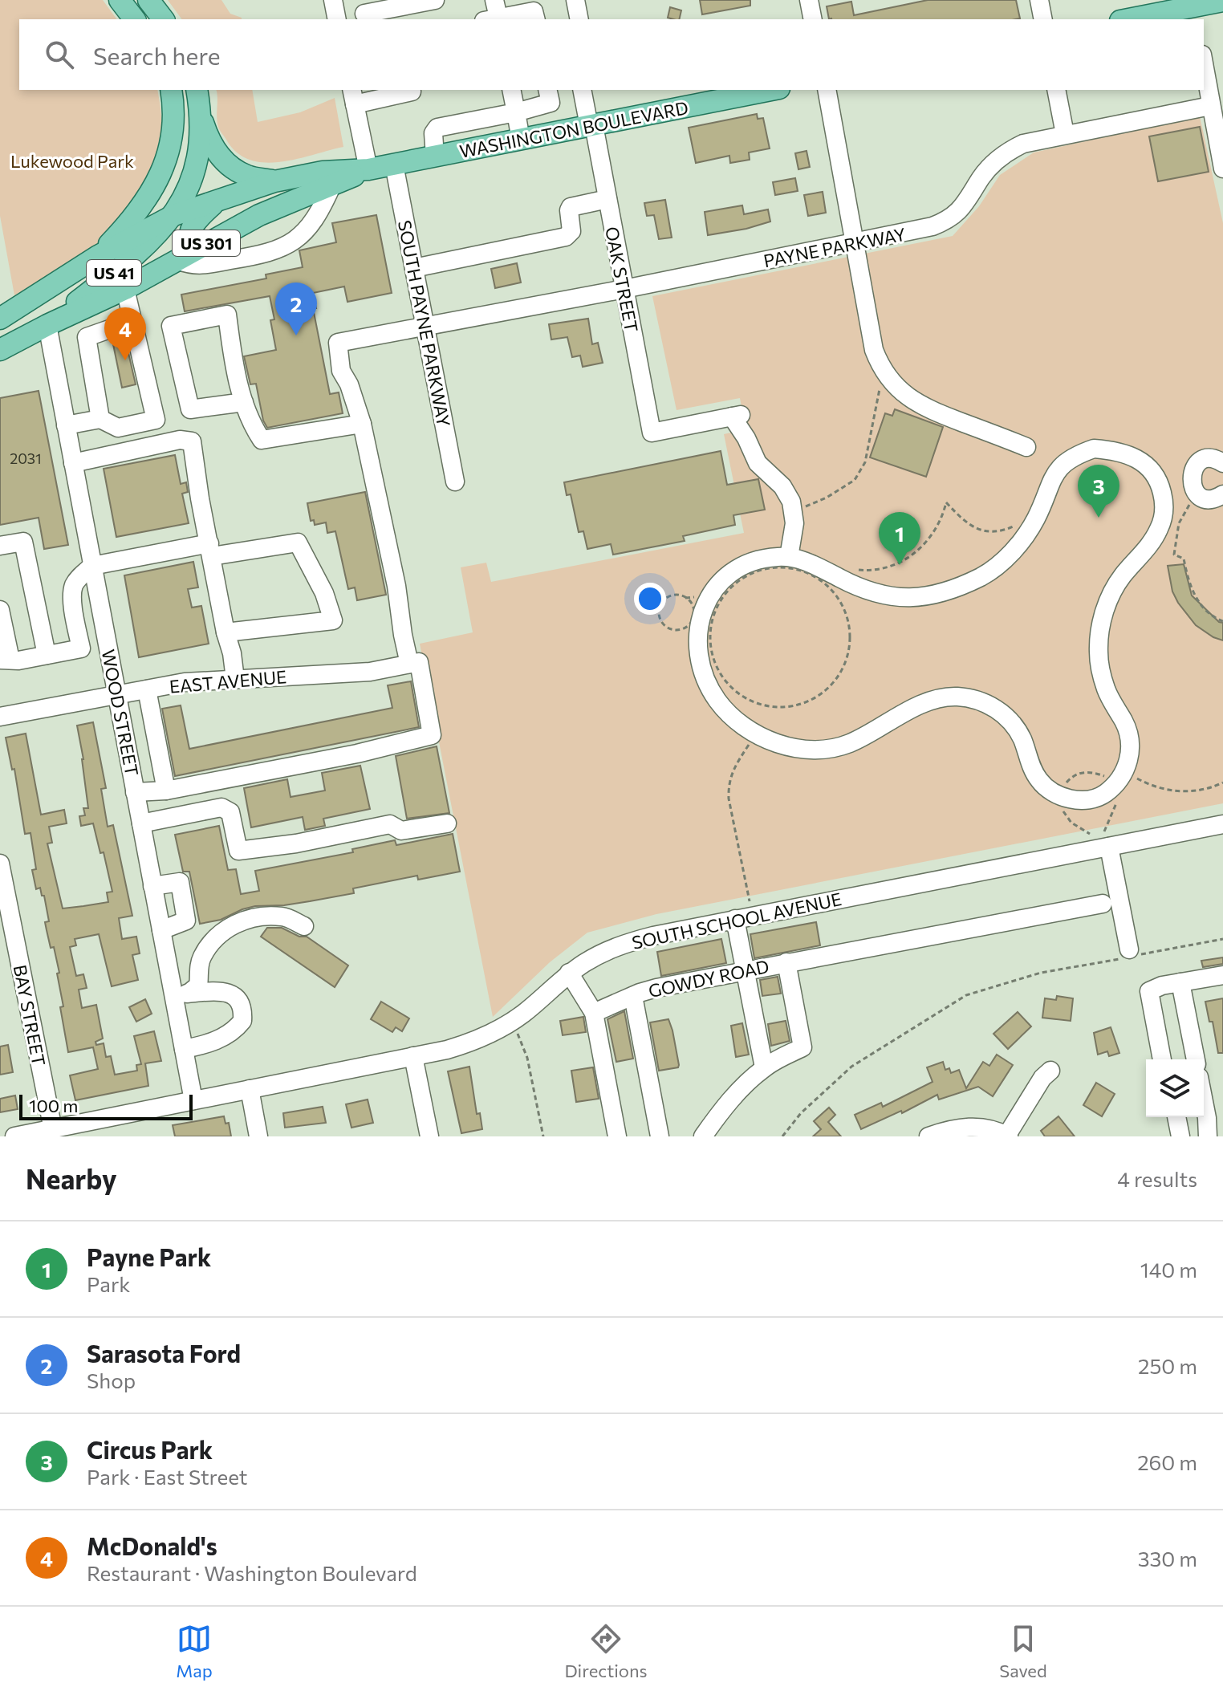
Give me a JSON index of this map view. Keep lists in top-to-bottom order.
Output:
{
  "streets": {
    "main road": ["WASHINGTON BOULEVARD", "US 301", "US 41"],
    "street": [
      "PAYNE PARKWAY",
      "OAK STREET",
      "SOUTH PAYNE PARKWAY",
      "EAST AVENUE",
      "WOOD STREET",
      "SOUTH SCHOOL AVENUE",
      "GOWDY ROAD",
      "BAY STREET"
    ]
  },
  "crossings": [
    ["WASHINGTON BOULEVARD", "US 41"],
    ["WASHINGTON BOULEVARD", "OAK STREET"],
    ["WASHINGTON BOULEVARD", "SOUTH PAYNE PARKWAY"],
    ["WASHINGTON BOULEVARD", "WOOD STREET"],
    ["PAYNE PARKWAY", "OAK STREET"],
    ["PAYNE PARKWAY", "SOUTH PAYNE PARKWAY"],
    ["US 41", "WOOD STREET"],
    ["EAST AVENUE", "WOOD STREET"],
    ["WOOD STREET", "SOUTH SCHOOL AVENUE"],
    ["SOUTH SCHOOL AVENUE", "BAY STREET"]
  ],
  "parks": ["Lukewood Park"],
  "house_numbers": ["2031"],
  "scale_bar": "100 m",
  "page": {
    "search": "Search here",
    "pins": [
      "2",
      "4",
      "3",
      "1"
    ],
    "scale": "100 m",
    "heading": ["Nearby", "4 results"],
    "list": [
      {
        "mark": "1",
        "name": "Payne Park",
        "note": "Park",
        "value": "140 m"
      },
      {
        "mark": "2",
        "name": "Sarasota Ford",
        "note": "Shop",
        "value": "250 m"
      },
      {
        "mark": "3",
        "name": "Circus Park",
        "note": "Park · East Street",
        "value": "260 m"
      },
      {
        "mark": "4",
        "name": "McDonald's",
        "note": "Restaurant · Washington Boulevard",
        "value": "330 m"
      }
    ],
    "nav": ["Map", "Directions", "Saved"]
  }
}
